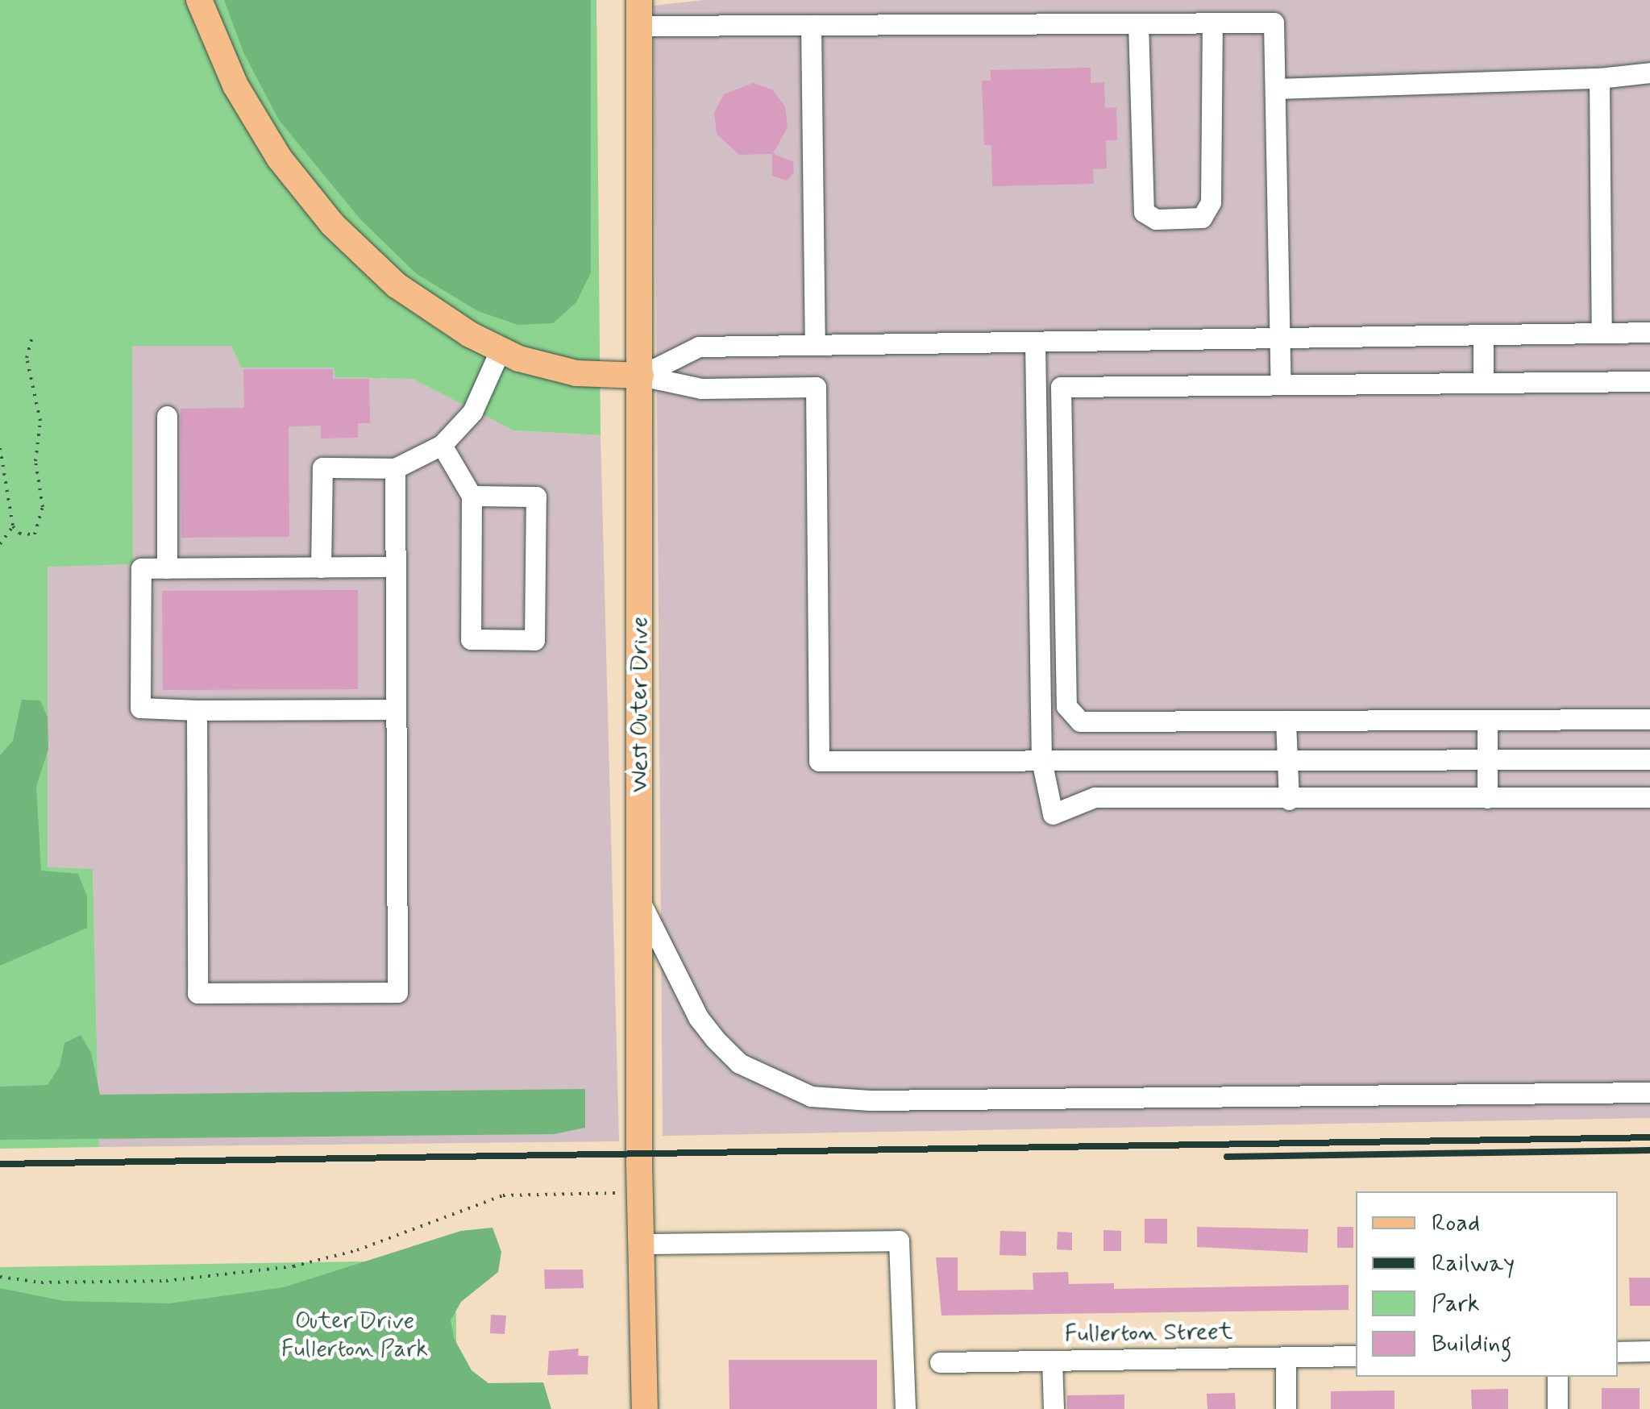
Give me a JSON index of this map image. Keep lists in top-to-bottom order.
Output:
{
  "streets": {
    "main road": ["West Outer Drive"],
    "street": ["Fullerton Street"]
  },
  "parks": ["Outer Drive Fullerton Park"],
  "legend": [
    "Road",
    "Railway",
    "Park",
    "Building"
  ]
}
